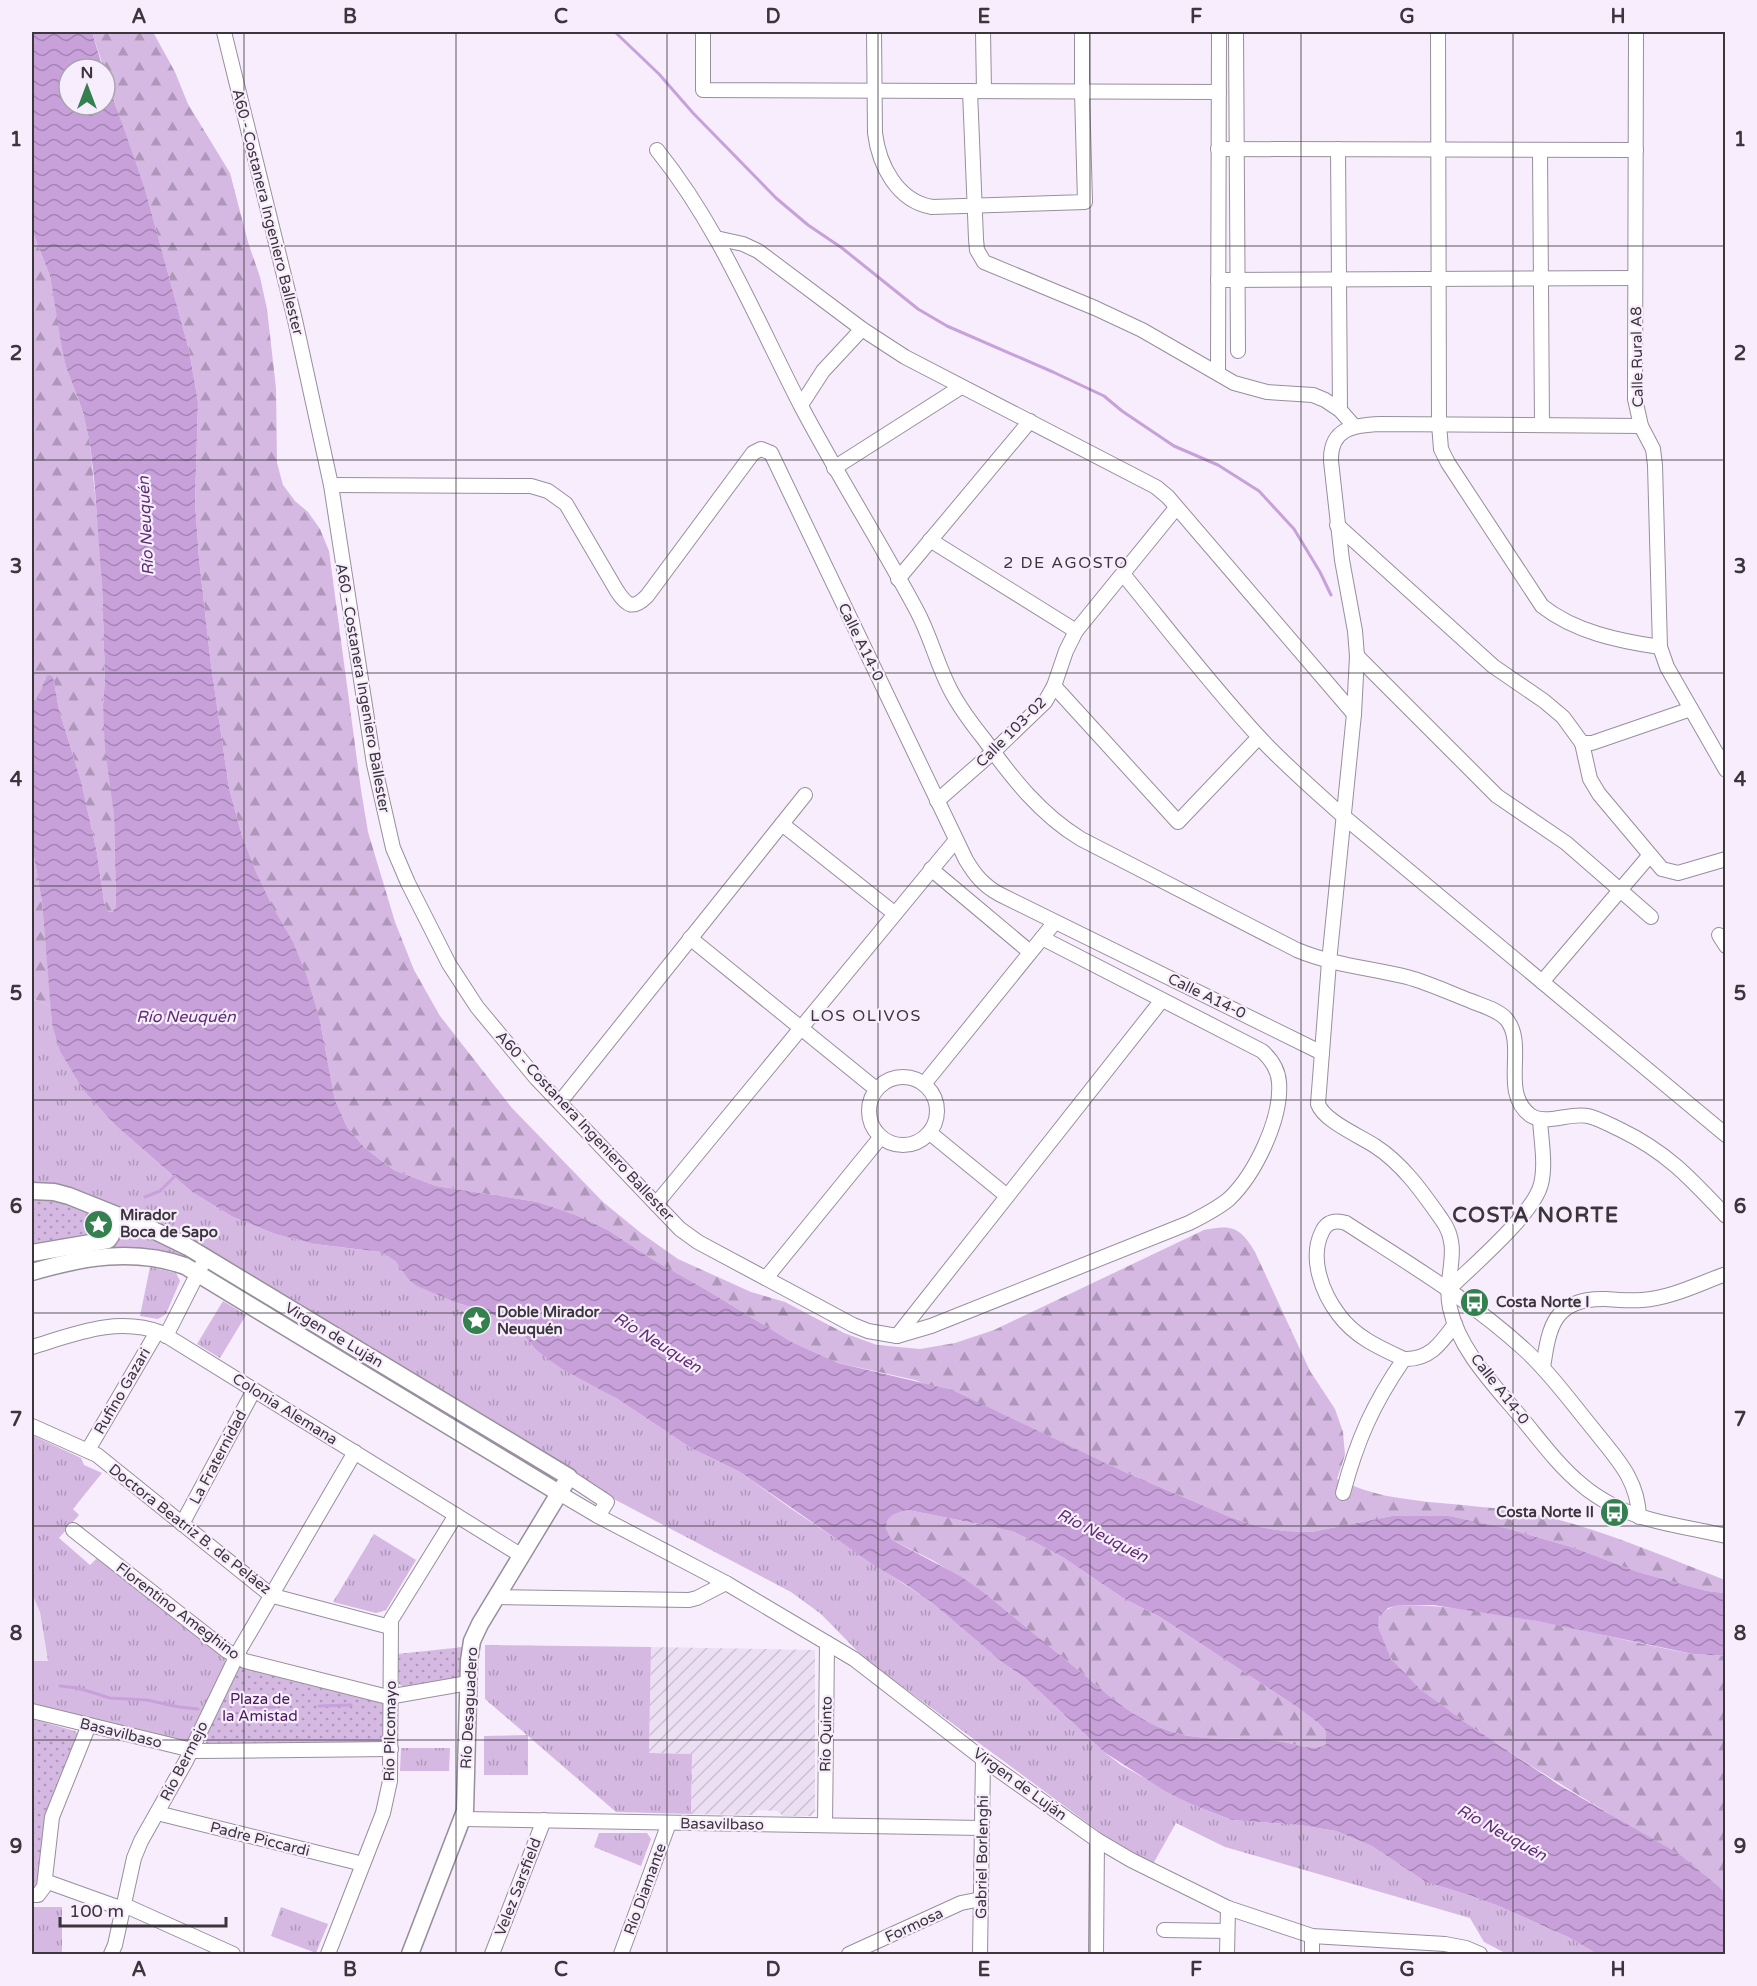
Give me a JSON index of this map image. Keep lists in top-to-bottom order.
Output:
{
  "streets": {
    "street": [
      "A60 - Costanera Ingeniero Ballester",
      "Calle Rural A8",
      "Calle A14-0",
      "Calle 103-02",
      "Virgen de Luján",
      "Rufino Gazari",
      "Colonia Alemana",
      "La Fraternidad",
      "Doctora Beatriz B. de Peláez",
      "Florentino Ameghino",
      "Río Desaguadero",
      "Río Pilcomayo",
      "Basavilbaso",
      "Río Quinto",
      "Río Bermejo",
      "Padre Piccardi",
      "Gabriel Borlenghi",
      "Velez Sarsfield",
      "Río Diamante",
      "Formosa"
    ]
  },
  "crossings": [
    ["A60 - Costanera Ingeniero Ballester", "Calle A14-0"],
    ["Calle A14-0", "Calle 103-02"],
    ["Virgen de Luján", "Rufino Gazari"],
    ["Virgen de Luján", "Río Desaguadero"],
    ["Virgen de Luján", "Río Quinto"],
    ["Virgen de Luján", "Gabriel Borlenghi"],
    ["Rufino Gazari", "Colonia Alemana"],
    ["Rufino Gazari", "Doctora Beatriz B. de Peláez"],
    ["Colonia Alemana", "La Fraternidad"],
    ["Colonia Alemana", "Río Desaguadero"],
    ["Colonia Alemana", "Río Pilcomayo"],
    ["Colonia Alemana", "Río Bermejo"],
    ["La Fraternidad", "Doctora Beatriz B. de Peláez"],
    ["Doctora Beatriz B. de Peláez", "Río Pilcomayo"],
    ["Doctora Beatriz B. de Peláez", "Río Bermejo"],
    ["Florentino Ameghino", "Río Desaguadero"],
    ["Florentino Ameghino", "Río Pilcomayo"],
    ["Florentino Ameghino", "Río Bermejo"],
    ["Río Desaguadero", "Basavilbaso"],
    ["Río Pilcomayo", "Basavilbaso"],
    ["Río Pilcomayo", "Padre Piccardi"],
    ["Basavilbaso", "Río Quinto"],
    ["Basavilbaso", "Río Bermejo"],
    ["Basavilbaso", "Gabriel Borlenghi"],
    ["Basavilbaso", "Velez Sarsfield"],
    ["Basavilbaso", "Río Diamante"],
    ["Río Bermejo", "Padre Piccardi"],
    ["Gabriel Borlenghi", "Formosa"]
  ],
  "districts": ["2 DE AGOSTO", "LOS OLIVOS", "COSTA NORTE"],
  "water": ["Río Neuquén"],
  "parks": ["Plaza de la Amistad"],
  "places": {
    "place": ["Mirador Boca de Sapo", "Doble Mirador Neuquén"],
    "bus stop": ["Costa Norte I", "Costa Norte II"]
  },
  "scale_bar": "100 m",
  "north": "top",
  "grid": {
    "columns": [
      "A",
      "B",
      "C",
      "D",
      "E",
      "F",
      "G",
      "H"
    ],
    "rows": [
      "1",
      "2",
      "3",
      "4",
      "5",
      "6",
      "7",
      "8",
      "9"
    ]
  }
}
